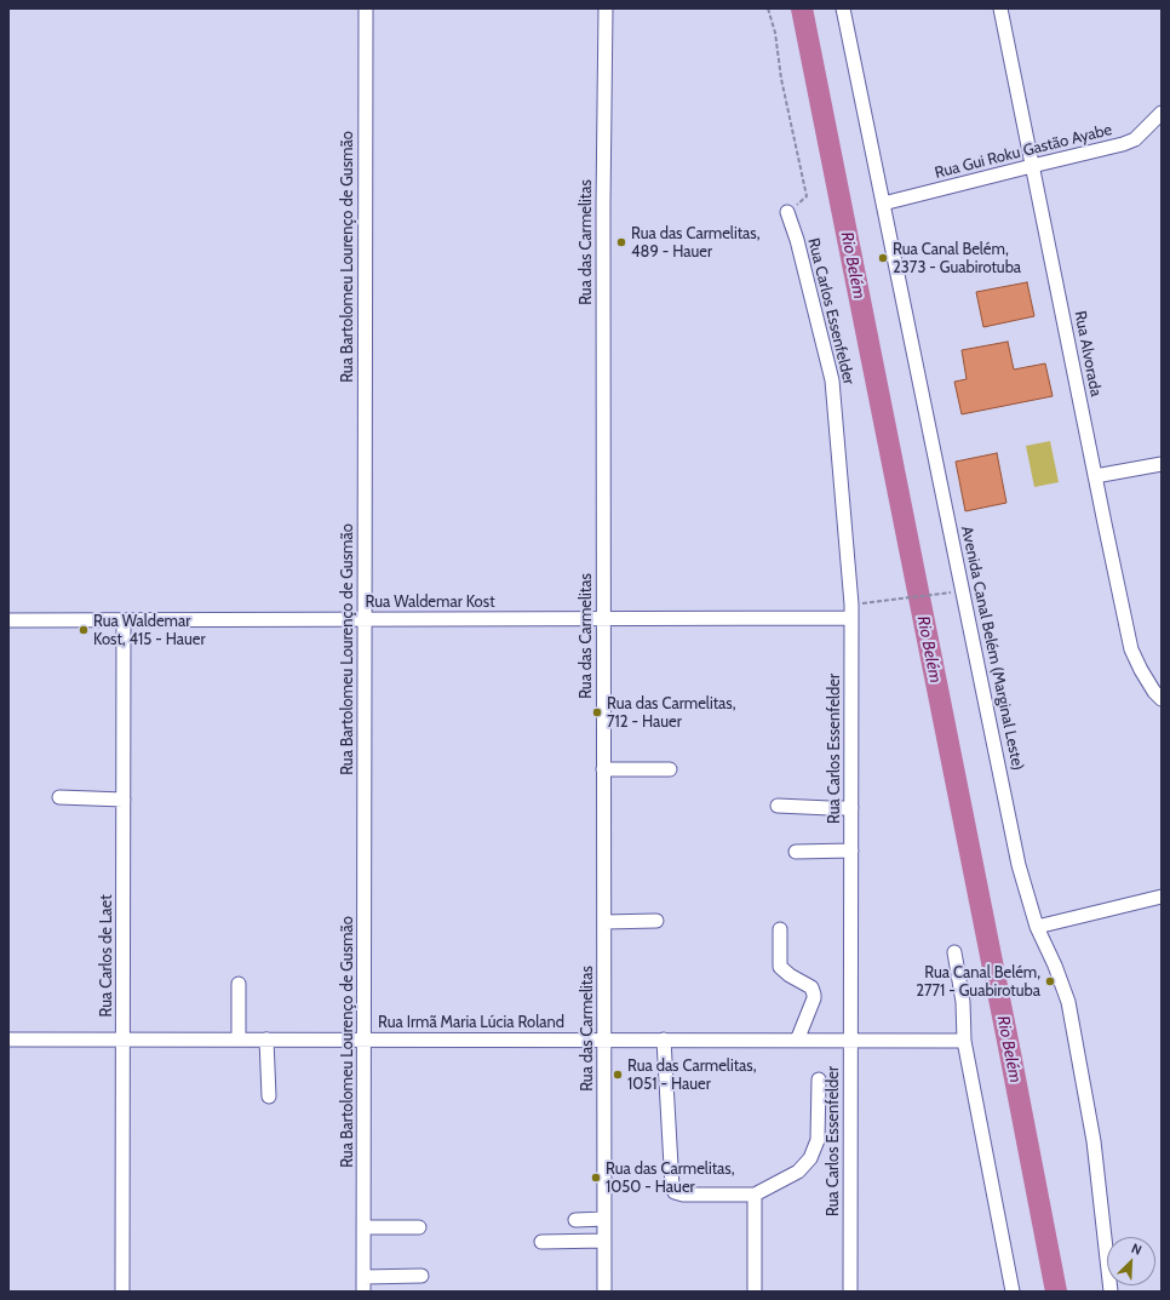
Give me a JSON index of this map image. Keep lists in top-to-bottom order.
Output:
{
  "streets": {
    "street": [
      "Rua Gui Roku Gastão Ayabe",
      "Rua das Carmelitas",
      "Rua Bartolomeu Lourenço de Gusmão",
      "Rua Carlos Essenfelder",
      "Rua Alvorada",
      "Rua Waldemar Kost",
      "Avenida Canal Belém (Marginal Leste)",
      "Rua Carlos de Laet",
      "Rua Irmã Maria Lúcia Roland"
    ]
  },
  "crossings": [
    ["Rua Gui Roku Gastão Ayabe", "Rua Alvorada"],
    ["Rua Gui Roku Gastão Ayabe", "Avenida Canal Belém (Marginal Leste)"],
    ["Rua das Carmelitas", "Rua Waldemar Kost"],
    ["Rua das Carmelitas", "Rua Irmã Maria Lúcia Roland"],
    ["Rua Bartolomeu Lourenço de Gusmão", "Rua Waldemar Kost"],
    ["Rua Bartolomeu Lourenço de Gusmão", "Rua Irmã Maria Lúcia Roland"],
    ["Rua Carlos Essenfelder", "Rua Waldemar Kost"],
    ["Rua Carlos Essenfelder", "Rua Irmã Maria Lúcia Roland"],
    ["Rua Waldemar Kost", "Rua Carlos de Laet"],
    ["Rua Carlos de Laet", "Rua Irmã Maria Lúcia Roland"]
  ],
  "water": ["Rio Belém"],
  "places": [
    "Rua das Carmelitas, 489 - Hauer",
    "Rua Canal Belém, 2373 - Guabirotuba",
    "Rua Waldemar Kost, 415 - Hauer",
    "Rua das Carmelitas, 712 - Hauer",
    "Rua Canal Belém, 2771 - Guabirotuba",
    "Rua das Carmelitas, 1051 - Hauer",
    "Rua das Carmelitas, 1050 - Hauer"
  ],
  "north": "top right"
}
